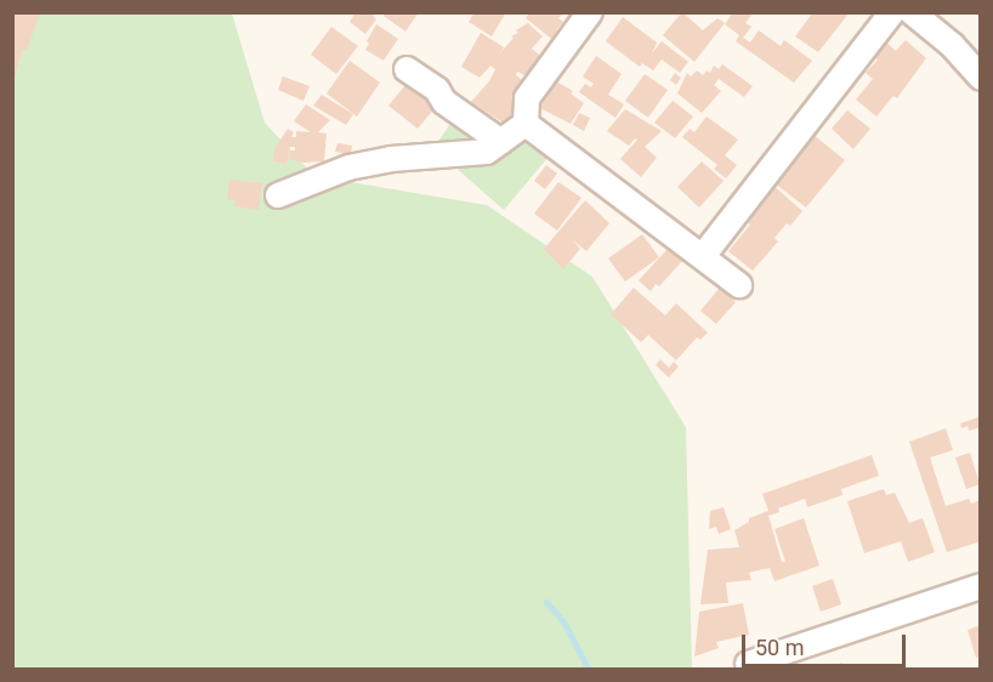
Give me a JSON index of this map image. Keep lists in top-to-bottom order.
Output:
{
  "scale_bar": "50 m"
}
